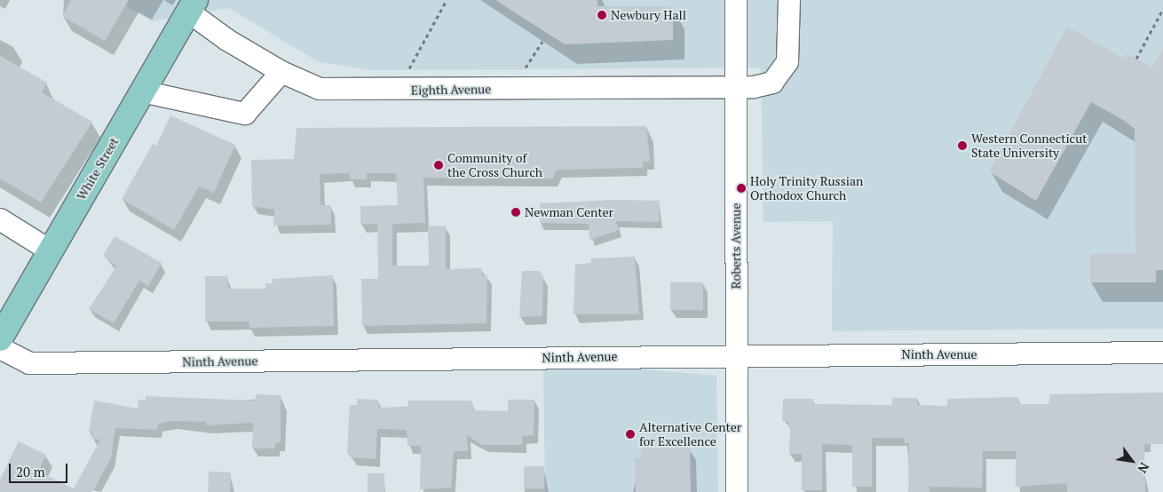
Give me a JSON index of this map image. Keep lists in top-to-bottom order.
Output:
{
  "streets": {
    "main road": ["White Street"],
    "street": ["Eighth Avenue", "Roberts Avenue", "Ninth Avenue"]
  },
  "crossings": [
    ["Eighth Avenue", "White Street"],
    ["Eighth Avenue", "Roberts Avenue"],
    ["Roberts Avenue", "Ninth Avenue"]
  ],
  "places": [
    "Newbury Hall",
    "Western Connecticut State University",
    "Community of the Cross Church",
    "Holy Trinity Russian Orthodox Church",
    "Newman Center",
    "Alternative Center for Excellence"
  ],
  "scale_bar": "20 m",
  "north": "bottom right"
}
